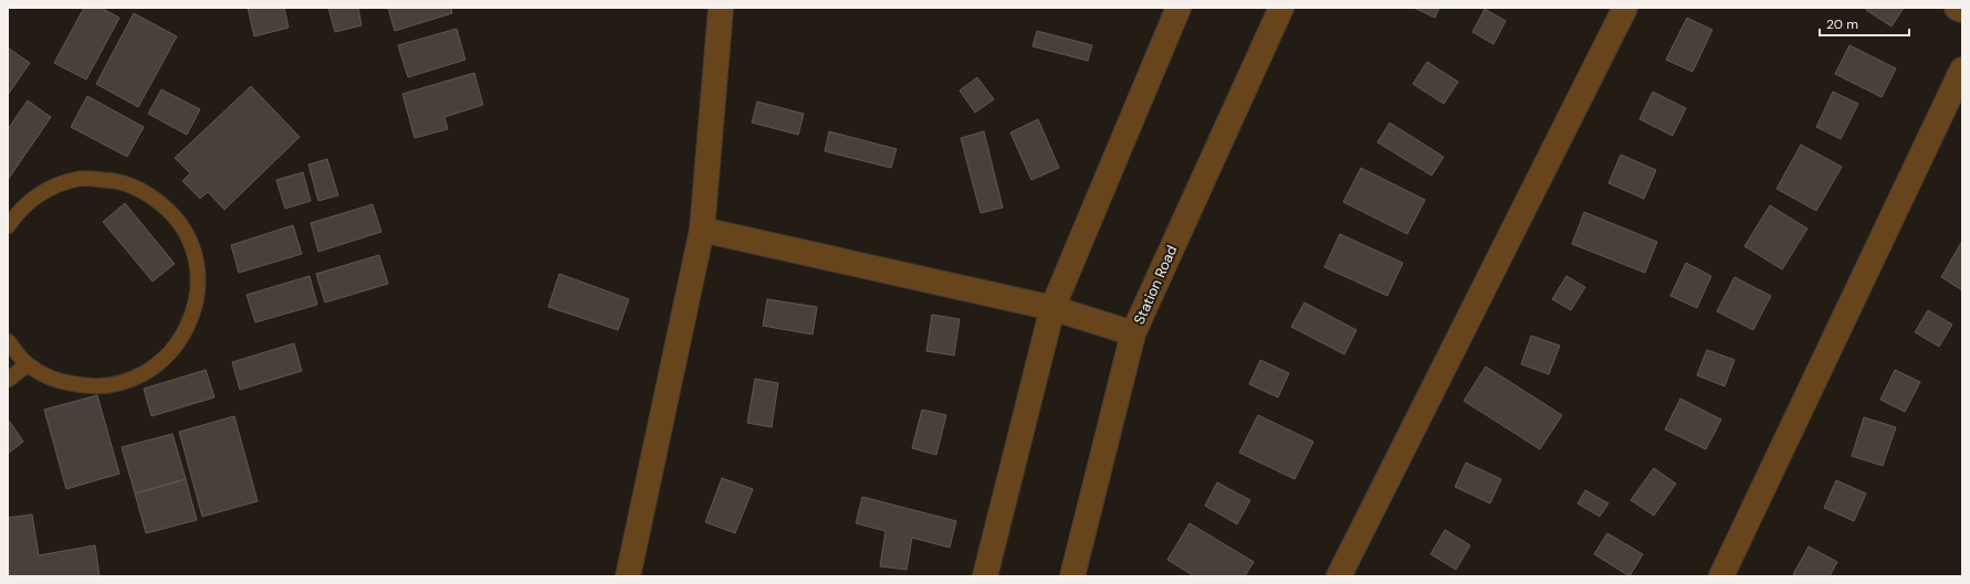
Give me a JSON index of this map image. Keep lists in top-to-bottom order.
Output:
{
  "streets": {
    "street": ["Station Road"]
  },
  "scale_bar": "20 m"
}
